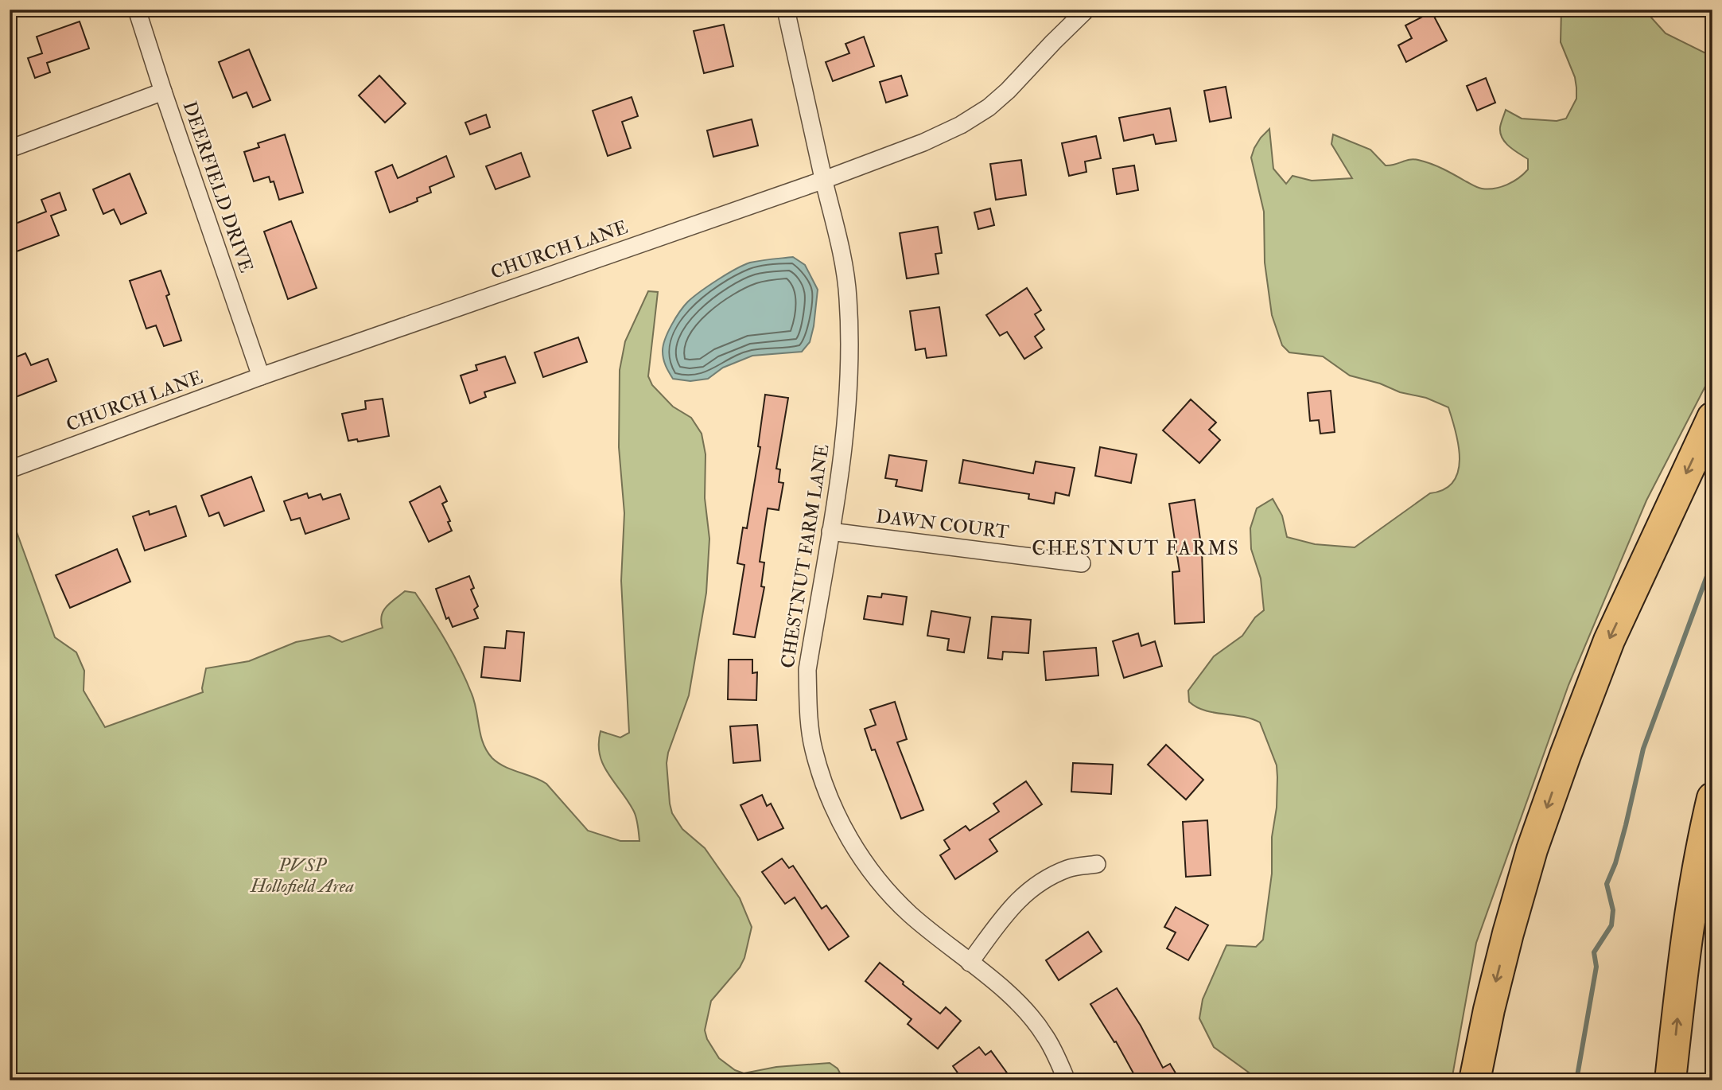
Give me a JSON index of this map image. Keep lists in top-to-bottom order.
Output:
{
  "streets": {
    "street": [
      "DEERFIELD DRIVE",
      "CHURCH LANE",
      "DAWN COURT",
      "CHESTNUT FARM LANE"
    ]
  },
  "crossings": [
    ["DEERFIELD DRIVE", "CHURCH LANE"],
    ["CHURCH LANE", "CHESTNUT FARM LANE"],
    ["DAWN COURT", "CHESTNUT FARM LANE"]
  ],
  "districts": ["CHESTNUT FARMS"],
  "parks": ["PVSP Hollofield Area"]
}
